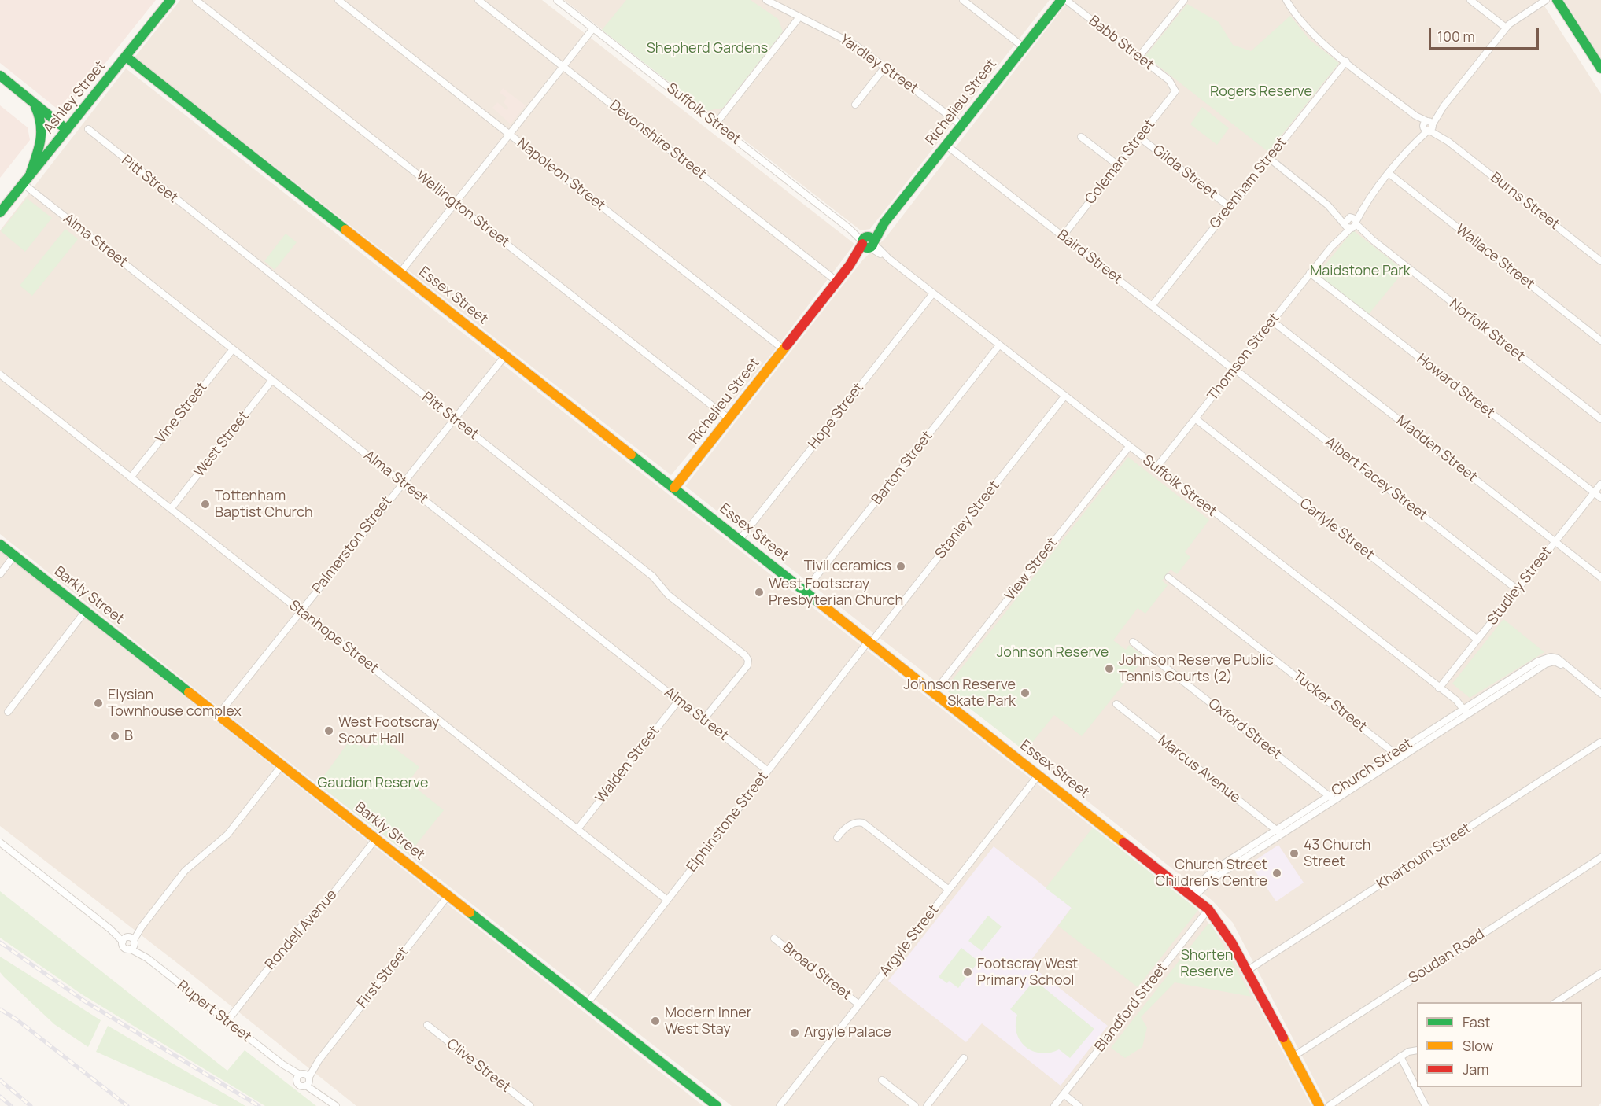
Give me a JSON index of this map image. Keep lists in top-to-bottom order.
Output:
{
  "streets": {
    "main road": [
      "Ashley Street",
      "Richelieu Street",
      "Essex Street",
      "Barkly Street"
    ],
    "street": [
      "Babb Street",
      "Yardley Street",
      "Suffolk Street",
      "Devonshire Street",
      "Coleman Street",
      "Gilda Street",
      "Napoleon Street",
      "Pitt Street",
      "Greenham Street",
      "Burns Street",
      "Wellington Street",
      "Alma Street",
      "Baird Street",
      "Wallace Street",
      "Norfolk Street",
      "Thomson Street",
      "Howard Street",
      "Vine Street",
      "Hope Street",
      "West Street",
      "Madden Street",
      "Barton Street",
      "Albert Facey Street",
      "Stanley Street",
      "Carlyle Street",
      "Palmerston Street",
      "View Street",
      "Studley Street",
      "Stanhope Street",
      "Tucker Street",
      "Oxford Street",
      "Walden Street",
      "Church Street",
      "Marcus Avenue",
      "Elphinstone Street",
      "Khartoum Street",
      "Rondell Avenue",
      "Argyle Street",
      "Soudan Road",
      "Broad Street",
      "First Street",
      "Blandford Street",
      "Rupert Street",
      "Clive Street"
    ]
  },
  "crossings": [
    ["Babb Street", "Coleman Street"],
    ["Yardley Street", "Richelieu Street"],
    ["Ashley Street", "Alma Street"],
    ["Ashley Street", "Essex Street"],
    ["Richelieu Street", "Suffolk Street"],
    ["Richelieu Street", "Devonshire Street"],
    ["Richelieu Street", "Napoleon Street"],
    ["Richelieu Street", "Wellington Street"],
    ["Richelieu Street", "Baird Street"],
    ["Richelieu Street", "Essex Street"],
    ["Suffolk Street", "Thomson Street"],
    ["Suffolk Street", "Hope Street"],
    ["Suffolk Street", "Barton Street"],
    ["Suffolk Street", "Stanley Street"],
    ["Suffolk Street", "View Street"],
    ["Suffolk Street", "Studley Street"],
    ["Suffolk Street", "Church Street"],
    ["Coleman Street", "Gilda Street"],
    ["Coleman Street", "Baird Street"],
    ["Gilda Street", "Greenham Street"],
    ["Pitt Street", "Alma Street"],
    ["Pitt Street", "Palmerston Street"],
    ["Greenham Street", "Burns Street"],
    ["Greenham Street", "Baird Street"],
    ["Greenham Street", "Norfolk Street"],
    ["Burns Street", "Thomson Street"],
    ["Alma Street", "Vine Street"],
    ["Alma Street", "West Street"],
    ["Alma Street", "Palmerston Street"],
    ["Alma Street", "Walden Street"],
    ["Alma Street", "Elphinstone Street"],
    ["Baird Street", "Thomson Street"],
    ["Baird Street", "Albert Facey Street"],
    ["Wallace Street", "Thomson Street"],
    ["Essex Street", "Hope Street"],
    ["Essex Street", "Barton Street"],
    ["Essex Street", "Stanley Street"],
    ["Essex Street", "Palmerston Street"],
    ["Essex Street", "View Street"],
    ["Essex Street", "Church Street"],
    ["Essex Street", "Elphinstone Street"],
    ["Essex Street", "Khartoum Street"],
    ["Essex Street", "Argyle Street"],
    ["Essex Street", "Soudan Road"],
    ["Essex Street", "Blandford Street"],
    ["Norfolk Street", "Thomson Street"],
    ["Thomson Street", "Howard Street"],
    ["Thomson Street", "Madden Street"],
    ["Thomson Street", "Albert Facey Street"],
    ["Thomson Street", "Carlyle Street"],
    ["Howard Street", "Studley Street"],
    ["Vine Street", "Stanhope Street"],
    ["West Street", "Stanhope Street"],
    ["Madden Street", "Studley Street"],
    ["Albert Facey Street", "Studley Street"],
    ["Stanley Street", "Elphinstone Street"],
    ["Carlyle Street", "Studley Street"],
    ["Palmerston Street", "Barkly Street"],
    ["Palmerston Street", "Stanhope Street"],
    ["Barkly Street", "Elphinstone Street"],
    ["Barkly Street", "Rondell Avenue"],
    ["Barkly Street", "First Street"],
    ["Stanhope Street", "Walden Street"],
    ["Stanhope Street", "Elphinstone Street"],
    ["Tucker Street", "Church Street"],
    ["Oxford Street", "Church Street"],
    ["Church Street", "Marcus Avenue"],
    ["Rondell Avenue", "Rupert Street"],
    ["Argyle Street", "Broad Street"],
    ["First Street", "Rupert Street"]
  ],
  "parks": [
    "Shepherd Gardens",
    "Rogers Reserve",
    "Maidstone Park",
    "Johnson Reserve",
    "Gaudion Reserve",
    "Shorten Reserve"
  ],
  "places": [
    "Tottenham Baptist Church",
    "Tivil ceramics",
    "West Footscray Presbyterian Church",
    "Johnson Reserve Public Tennis Courts (2)",
    "Johnson Reserve Skate Park",
    "Elysian Townhouse complex",
    "West Footscray Scout Hall",
    "B",
    "43 Church Street",
    "Church Street Children's Centre",
    "Footscray West Primary School",
    "Modern Inner West Stay",
    "Argyle Palace"
  ],
  "legend": ["Fast", "Slow", "Jam"],
  "scale_bar": "100 m"
}
